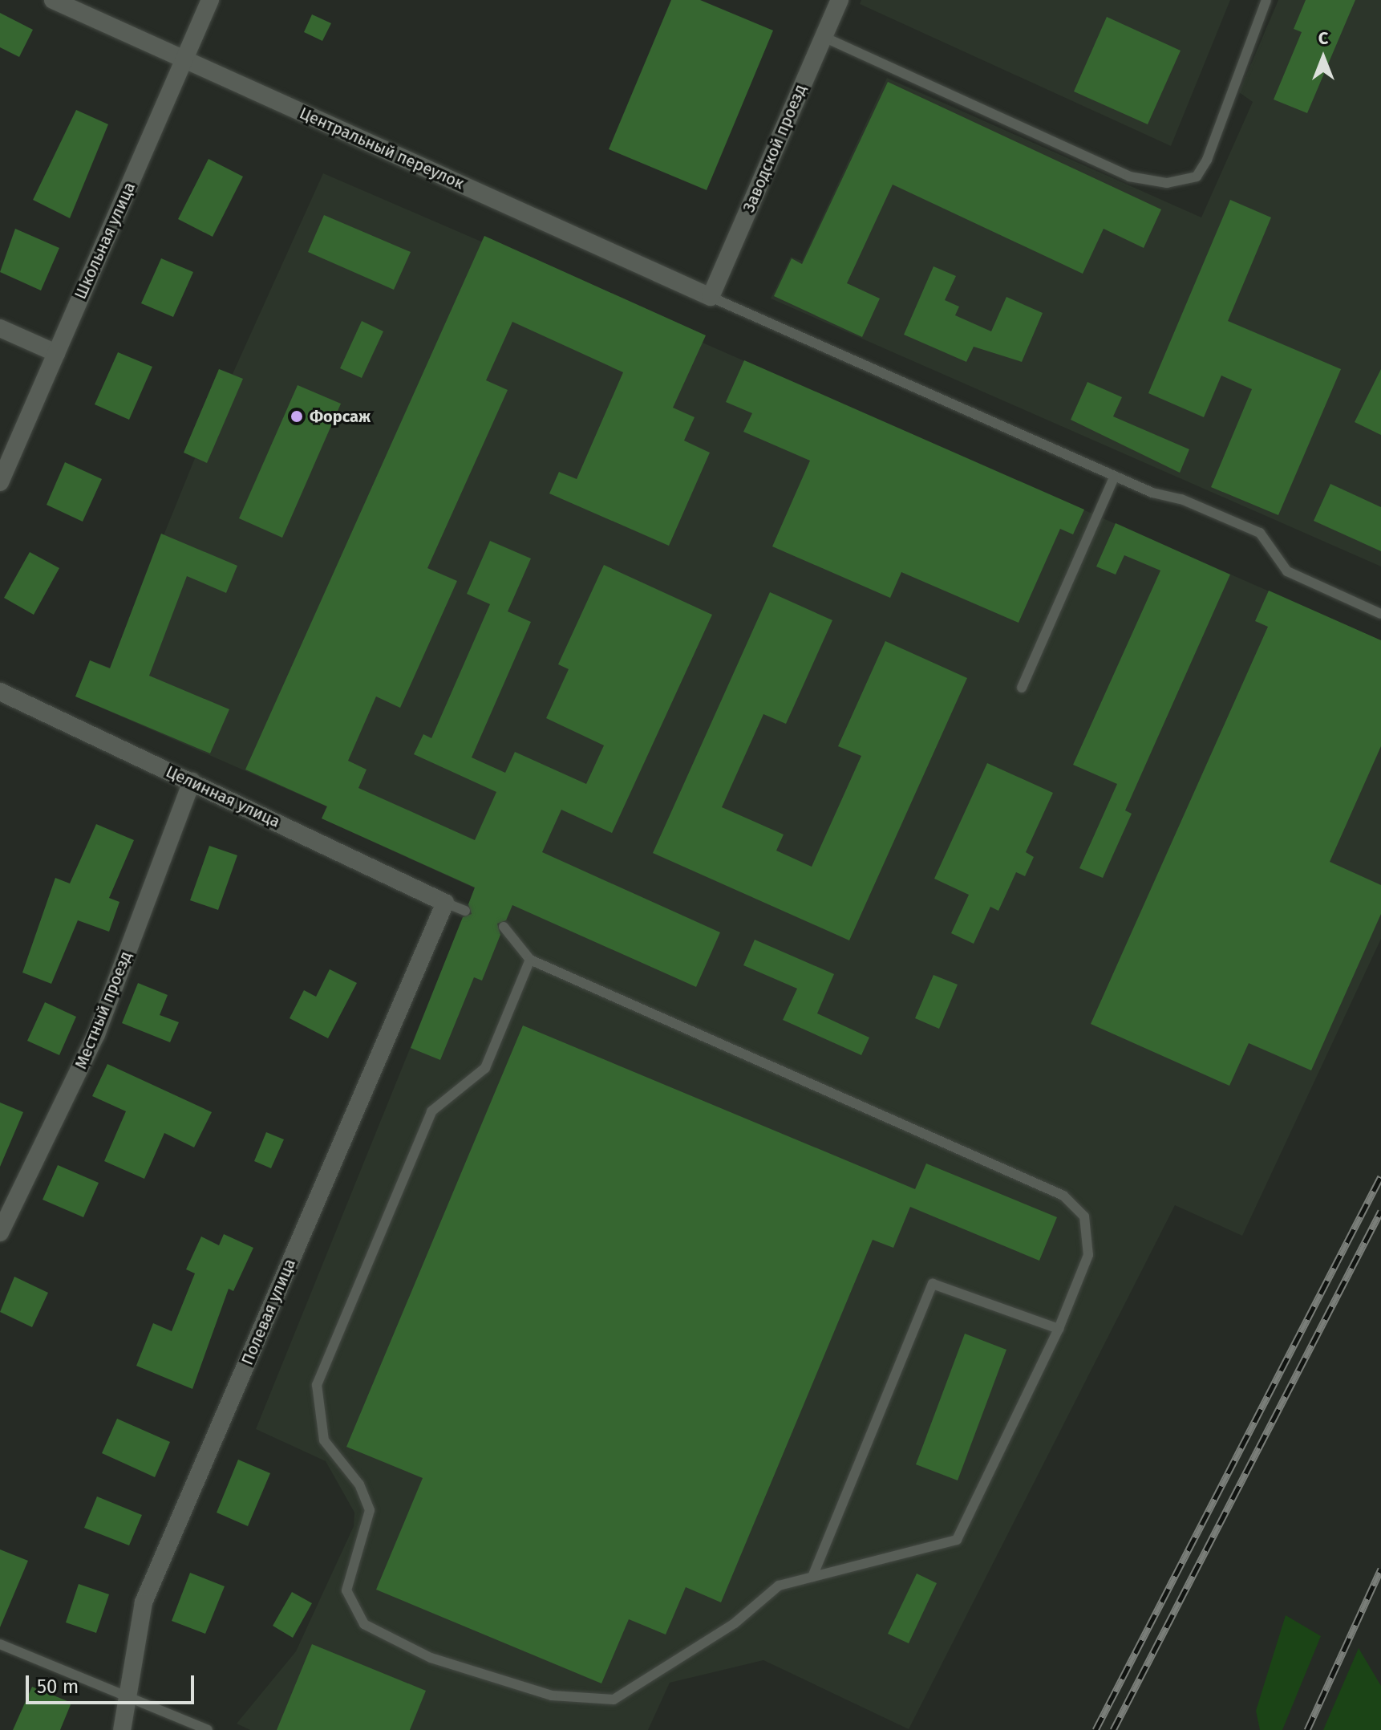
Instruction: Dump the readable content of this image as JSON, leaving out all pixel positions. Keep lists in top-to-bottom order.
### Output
{
  "streets": {
    "street": [
      "Центральный переулок",
      "Заводской проезд",
      "Школьная улица",
      "Целинная улица",
      "Местный проезд",
      "Полевая улица"
    ]
  },
  "crossings": [
    ["Центральный переулок", "Заводской проезд"],
    ["Центральный переулок", "Школьная улица"],
    ["Целинная улица", "Местный проезд"],
    ["Целинная улица", "Полевая улица"]
  ],
  "places": ["Форсаж"],
  "scale_bar": "50 m",
  "north": "top"
}
